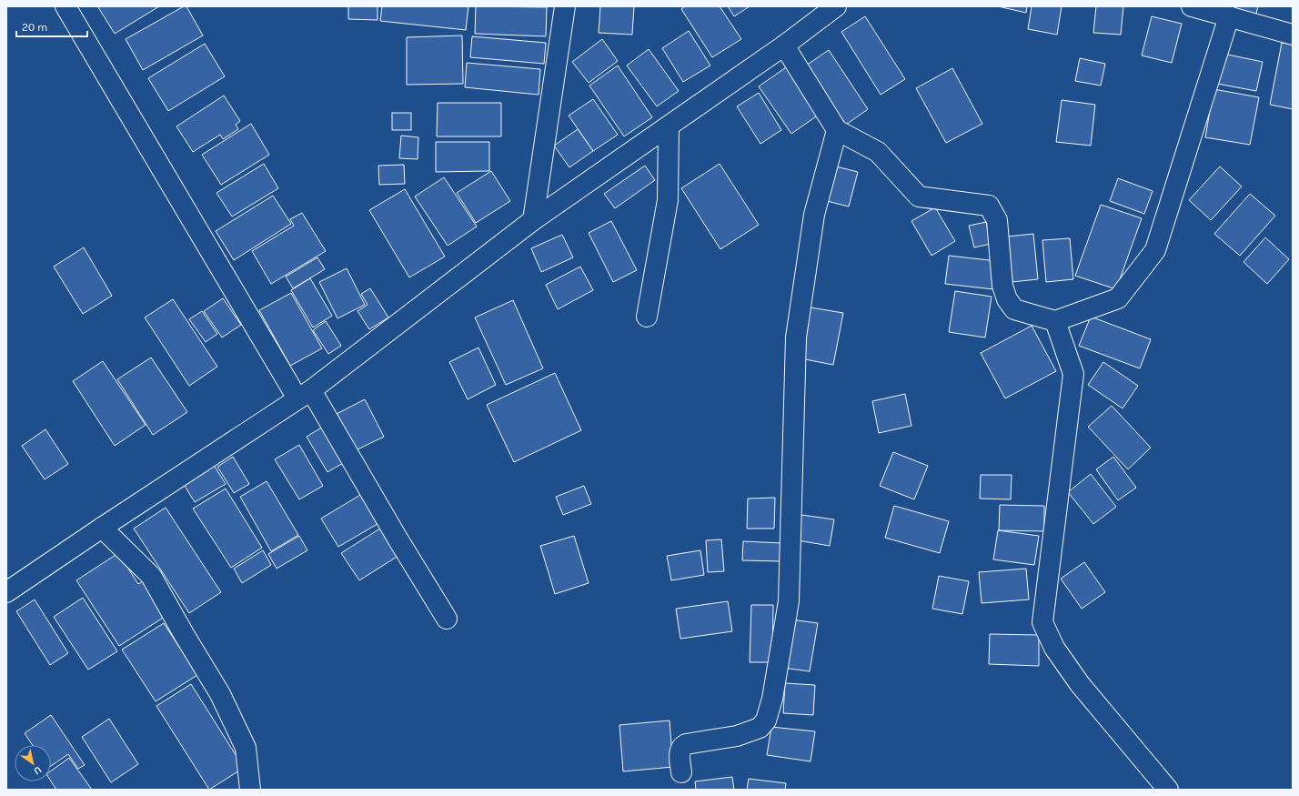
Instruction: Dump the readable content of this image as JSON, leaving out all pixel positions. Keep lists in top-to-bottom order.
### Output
{
  "scale_bar": "20 m",
  "north": "bottom right"
}
